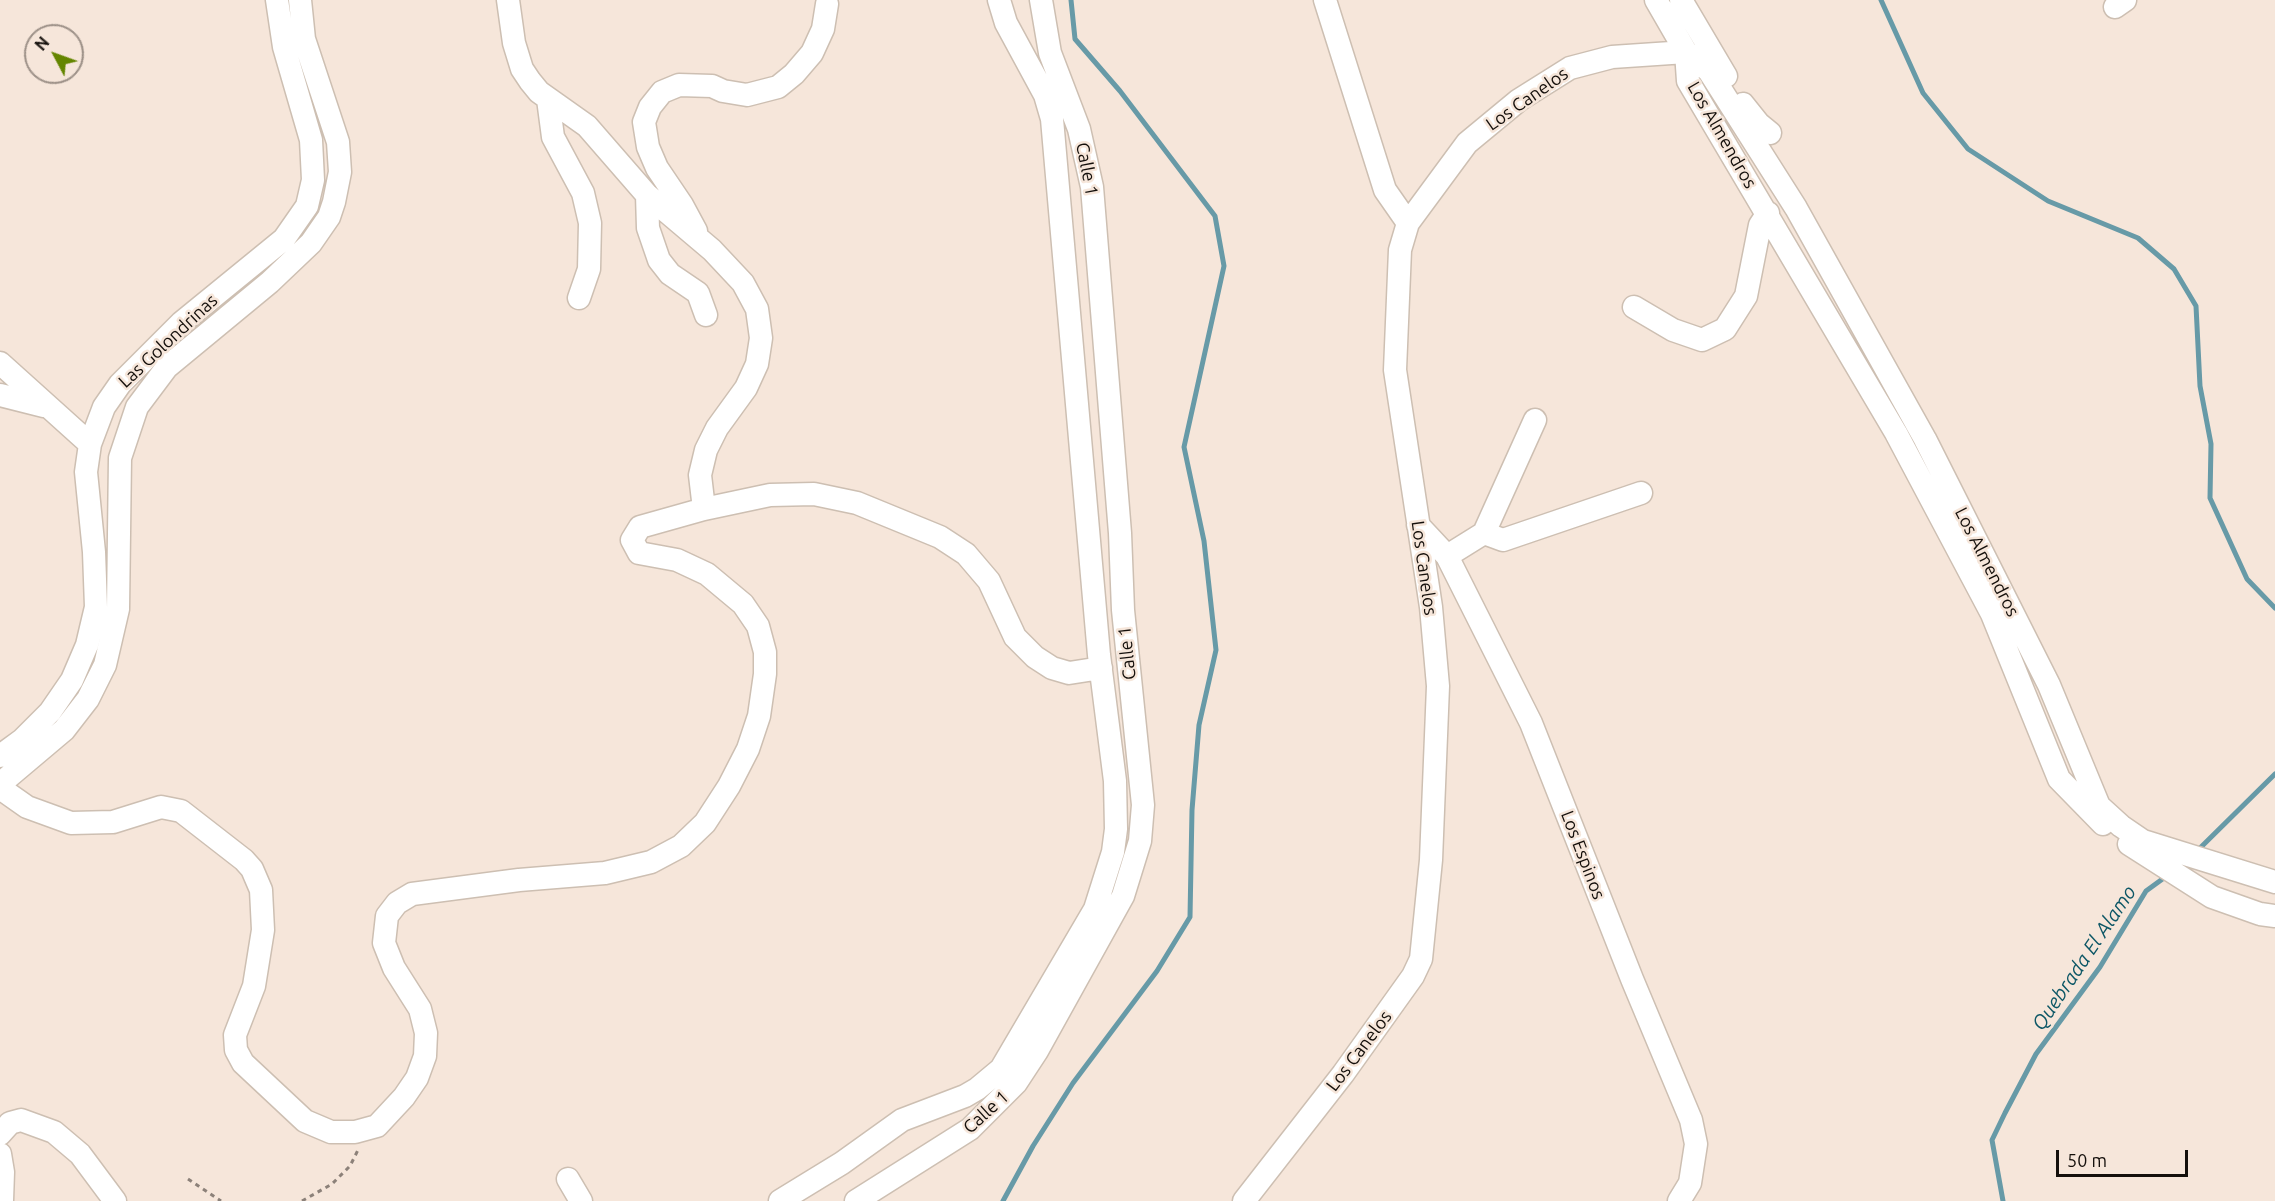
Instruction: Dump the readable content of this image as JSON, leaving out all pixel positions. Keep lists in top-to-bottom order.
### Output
{
  "streets": {
    "street": [
      "Los Canelos",
      "Los Almendros",
      "Calle 1",
      "Las Golondrinas",
      "Los Espinos"
    ]
  },
  "crossings": [
    ["Los Canelos", "Los Almendros"],
    ["Los Canelos", "Los Espinos"]
  ],
  "water": ["Quebrada El Alamo"],
  "scale_bar": "50 m",
  "north": "top left"
}
